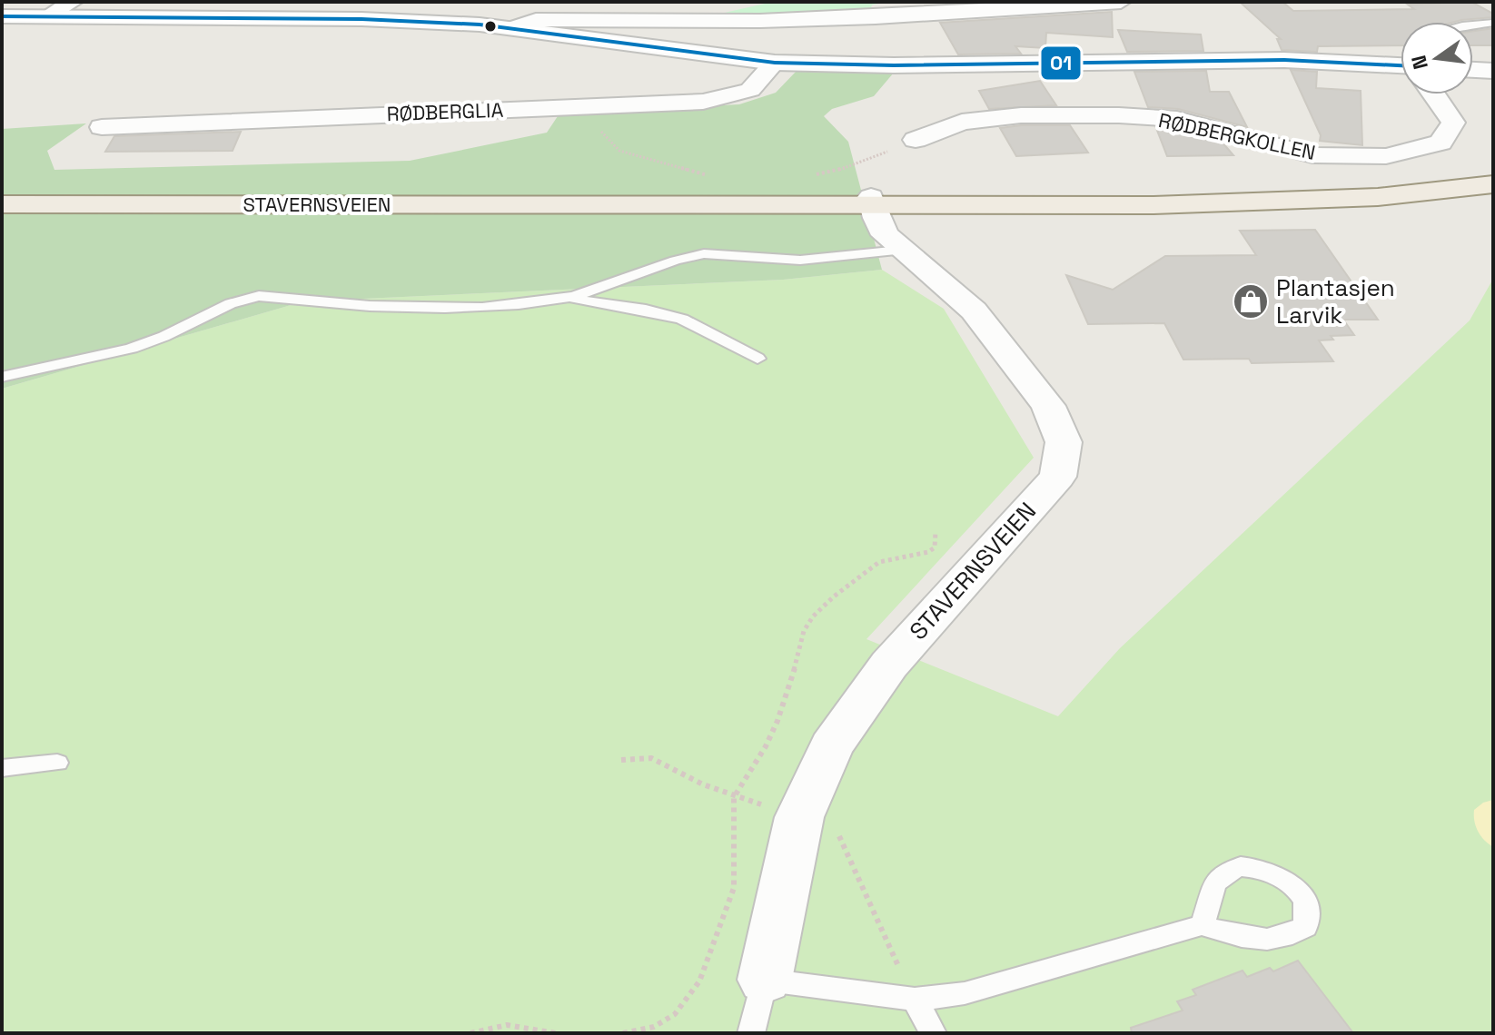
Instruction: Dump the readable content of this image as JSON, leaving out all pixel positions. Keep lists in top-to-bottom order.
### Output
{
  "streets": {
    "main road": ["STAVERNSVEIEN"],
    "street": ["RØDBERGLIA", "RØDBERGKOLLEN"]
  },
  "places": {
    "shop": ["Plantasjen Larvik"]
  },
  "lines": ["transit line 01"],
  "north": "left"
}
